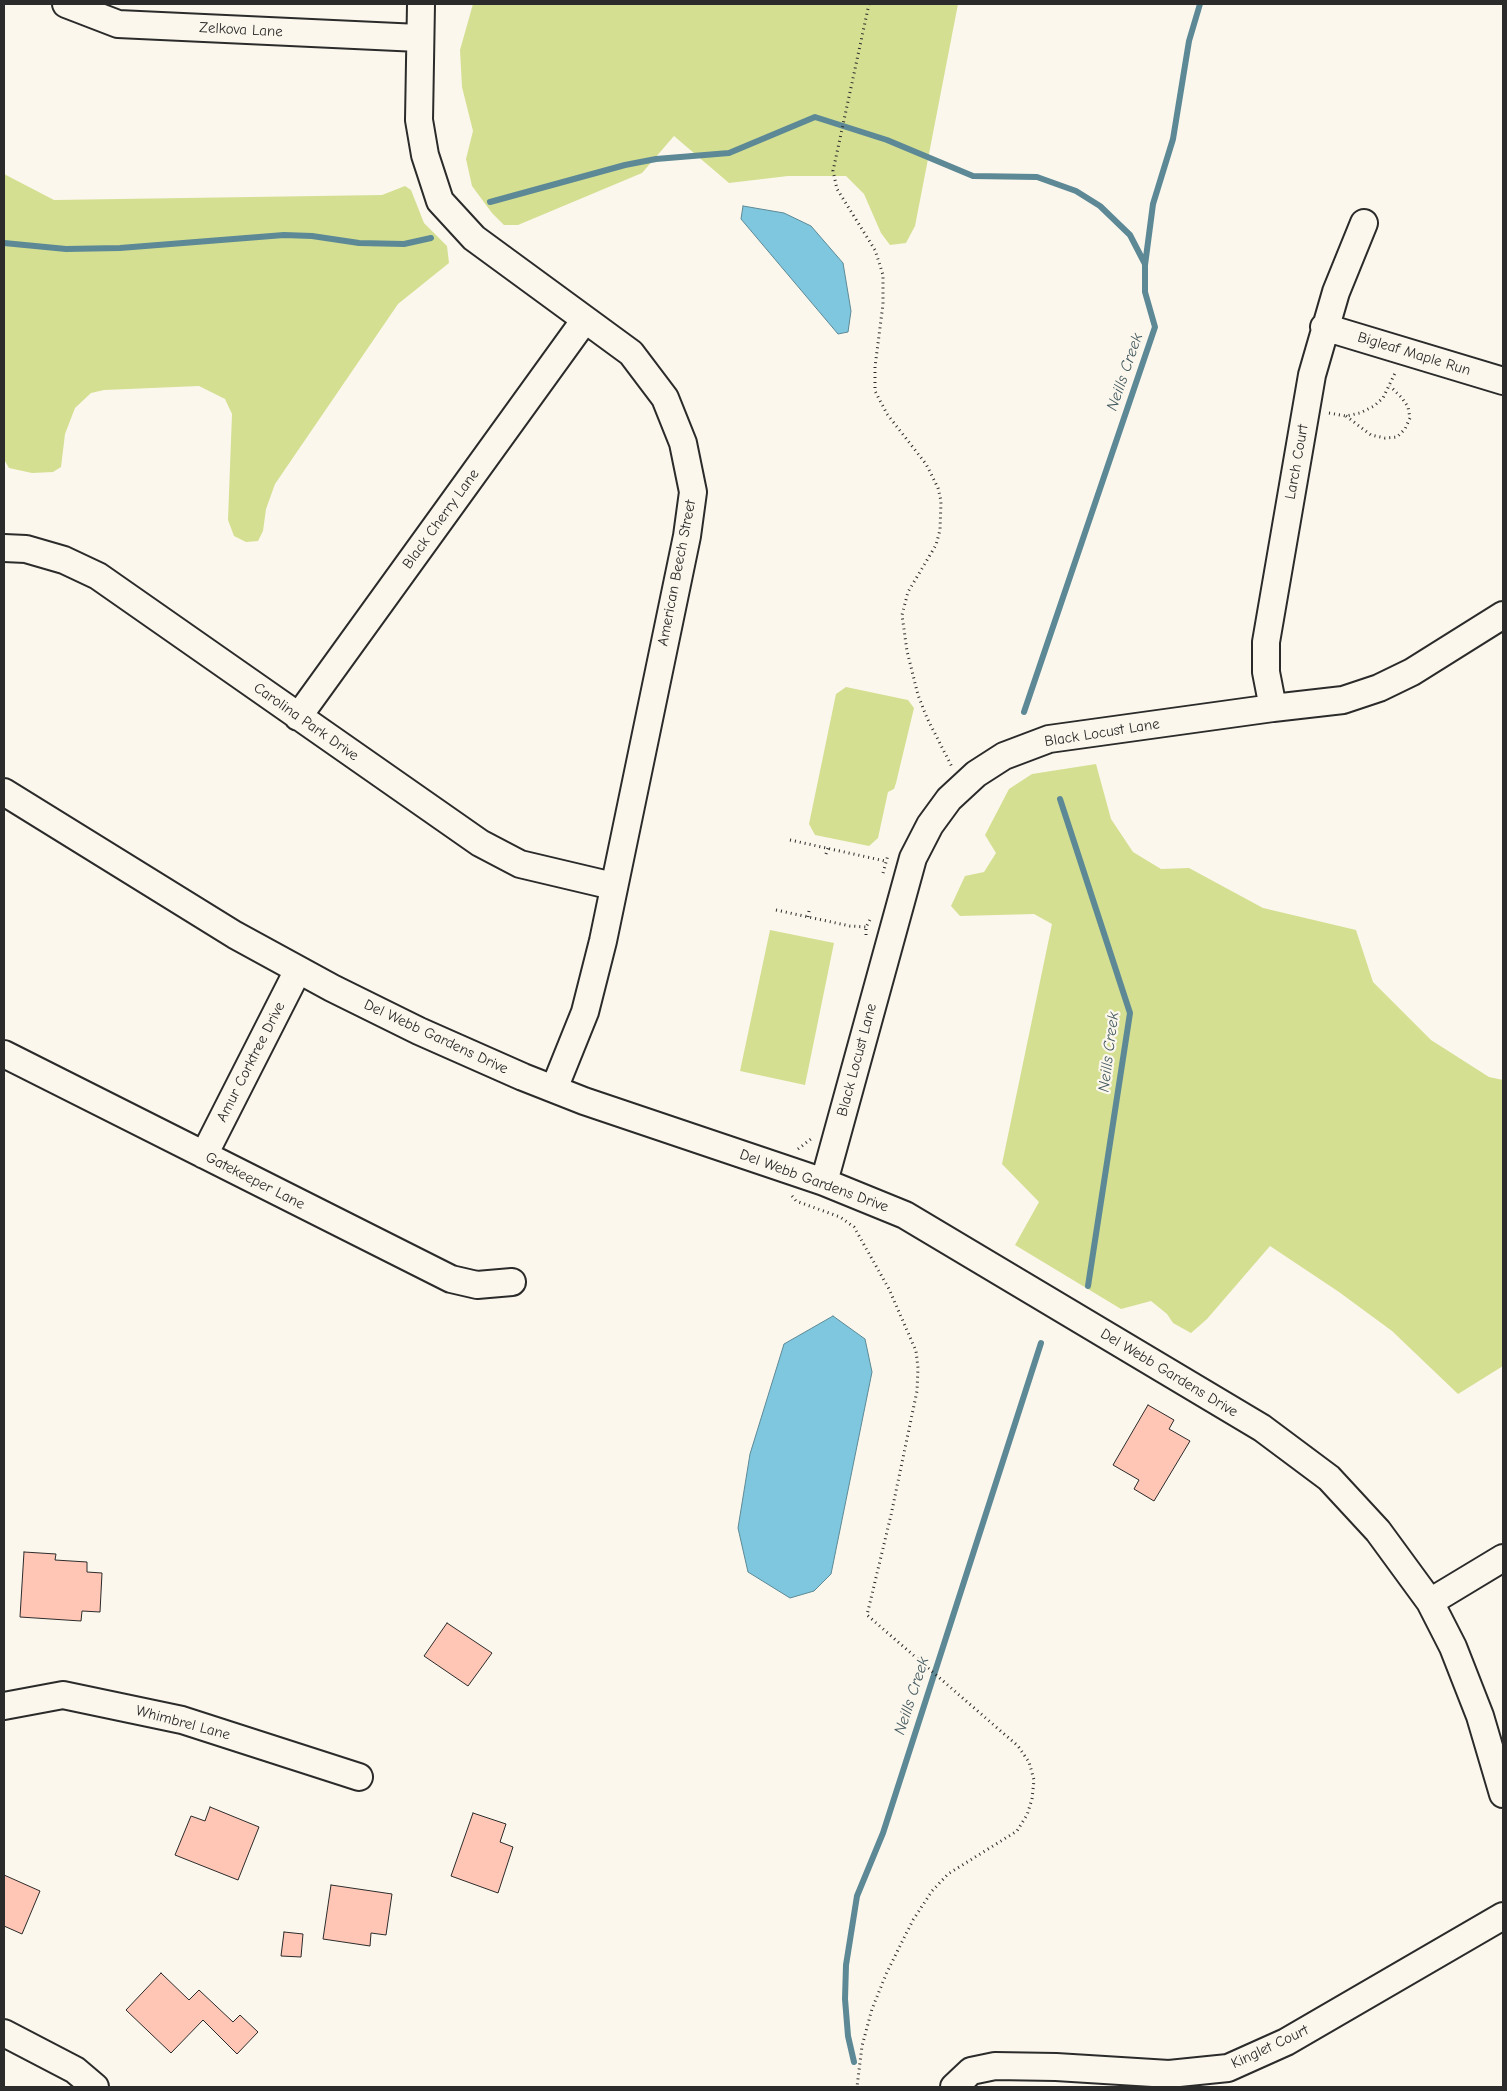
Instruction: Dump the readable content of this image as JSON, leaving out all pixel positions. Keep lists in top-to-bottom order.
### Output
{
  "streets": {
    "street": [
      "Zelkova Lane",
      "Bigleaf Maple Run",
      "Larch Court",
      "Black Cherry Lane",
      "American Beech Street",
      "Carolina Park Drive",
      "Black Locust Lane",
      "Del Webb Gardens Drive",
      "Amur Corktree Drive",
      "Gatekeeper Lane",
      "Whimbrel Lane",
      "Kinglet Court"
    ]
  },
  "crossings": [
    ["Zelkova Lane", "American Beech Street"],
    ["Bigleaf Maple Run", "Larch Court"],
    ["Larch Court", "Black Locust Lane"],
    ["Black Cherry Lane", "American Beech Street"],
    ["Black Cherry Lane", "Carolina Park Drive"],
    ["American Beech Street", "Carolina Park Drive"],
    ["American Beech Street", "Del Webb Gardens Drive"],
    ["Black Locust Lane", "Del Webb Gardens Drive"],
    ["Del Webb Gardens Drive", "Amur Corktree Drive"],
    ["Amur Corktree Drive", "Gatekeeper Lane"]
  ],
  "water": ["Neills Creek"]
}
